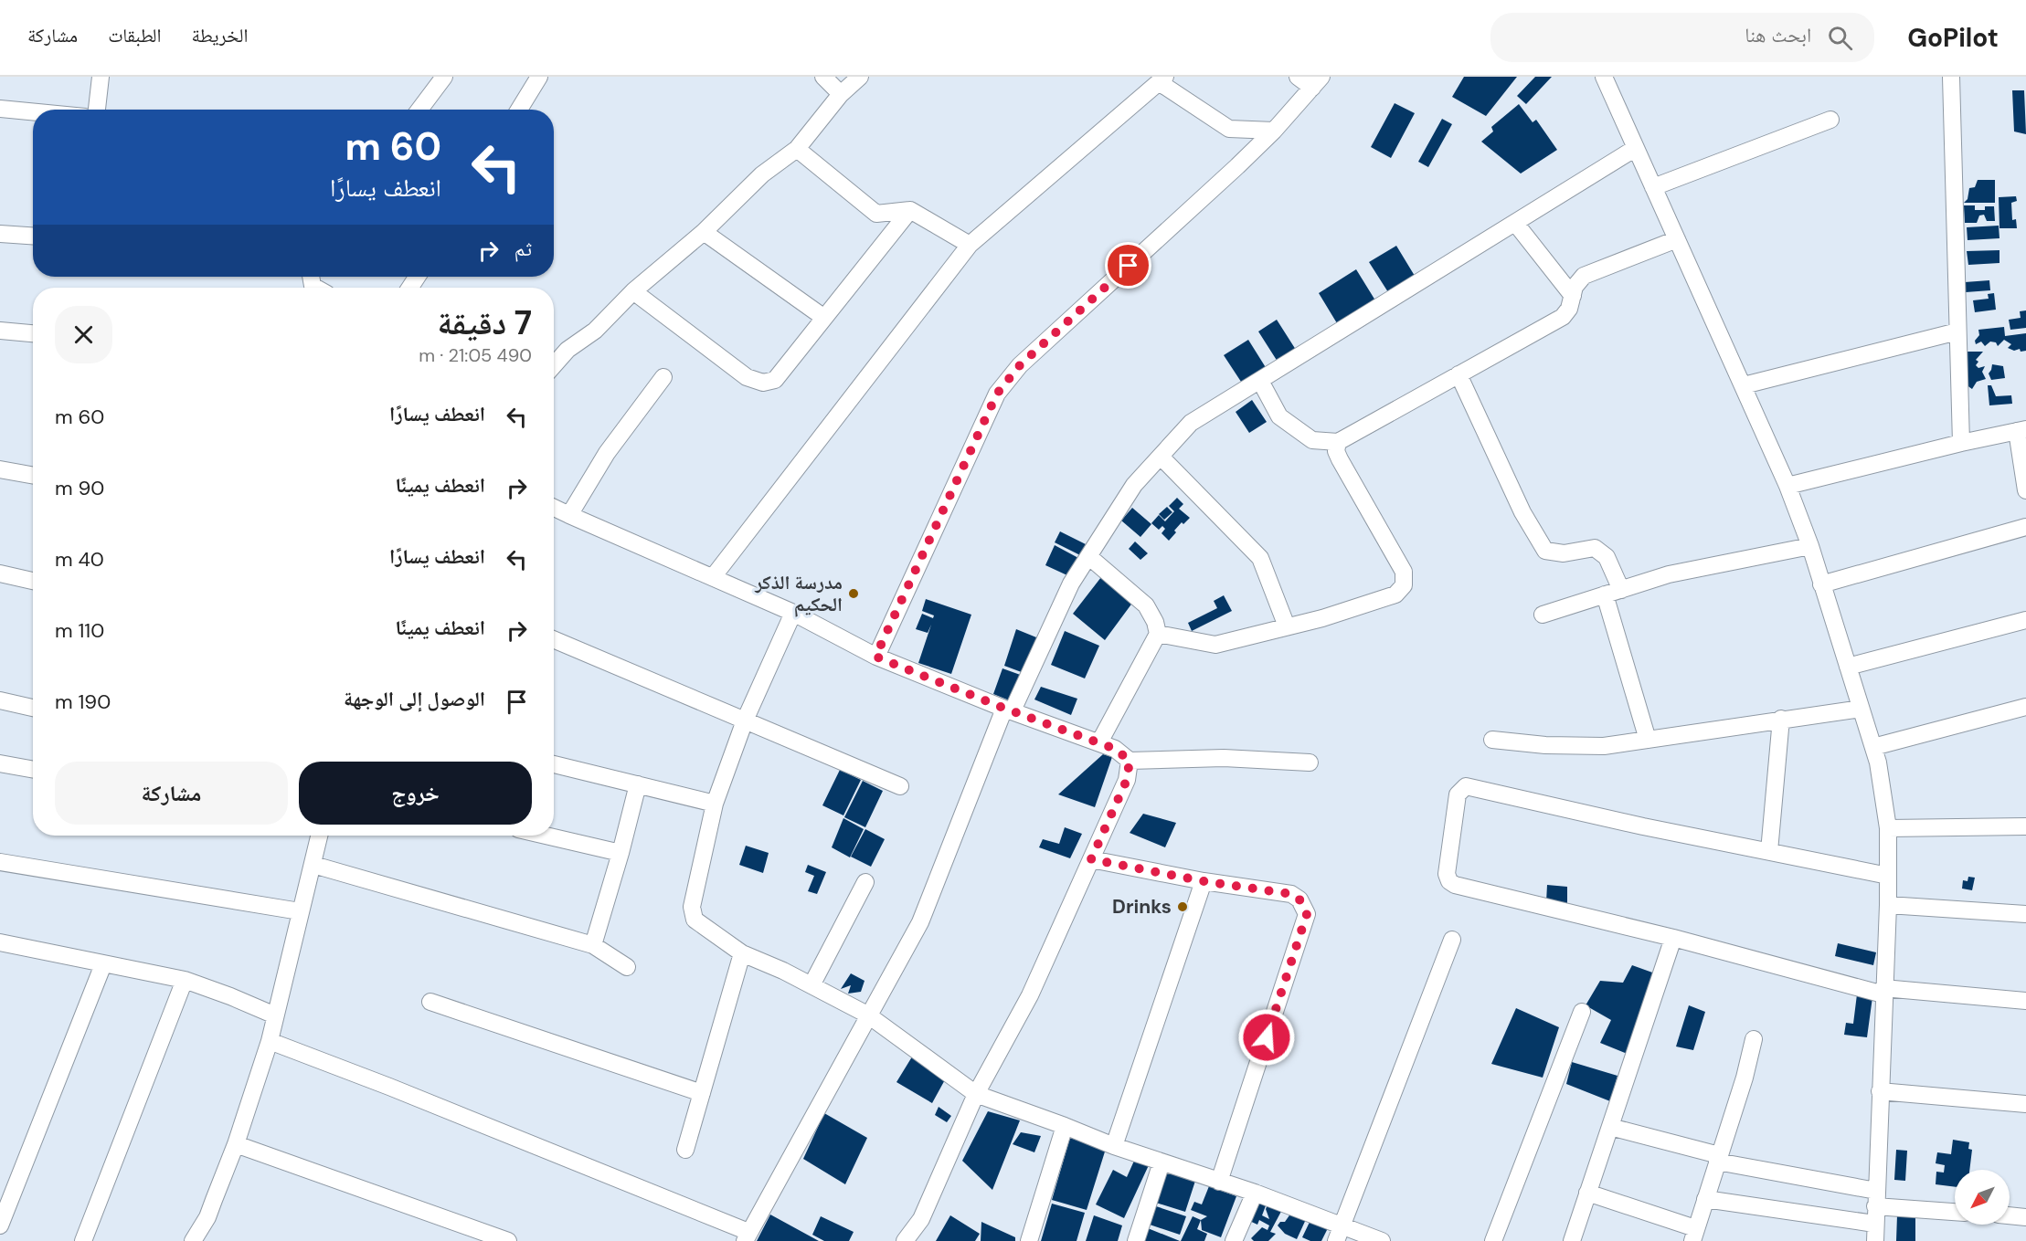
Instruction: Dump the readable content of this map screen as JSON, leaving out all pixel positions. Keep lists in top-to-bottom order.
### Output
{
  "places": ["مدرسة الذكر الحكيم", "Drinks"],
  "north": "bottom left",
  "page": {
    "header": "GoPilot",
    "search": "ابحث هنا",
    "nav": ["الخريطة", "الطبقات", "مشاركة"],
    "turn": ["60 m", "انعطف يسارًا"],
    "then": "ثم",
    "heading": ["7 دقيقة", "490 m · 21:05"],
    "list": [
      {
        "name": "انعطف يسارًا",
        "value": "60 m"
      },
      {
        "name": "انعطف يمينًا",
        "value": "90 m"
      },
      {
        "name": "انعطف يسارًا",
        "value": "40 m"
      },
      {
        "name": "انعطف يمينًا",
        "value": "110 m"
      },
      {
        "name": "الوصول إلى الوجهة",
        "value": "190 m"
      }
    ],
    "buttons": ["خروج", "مشاركة"]
  }
}
